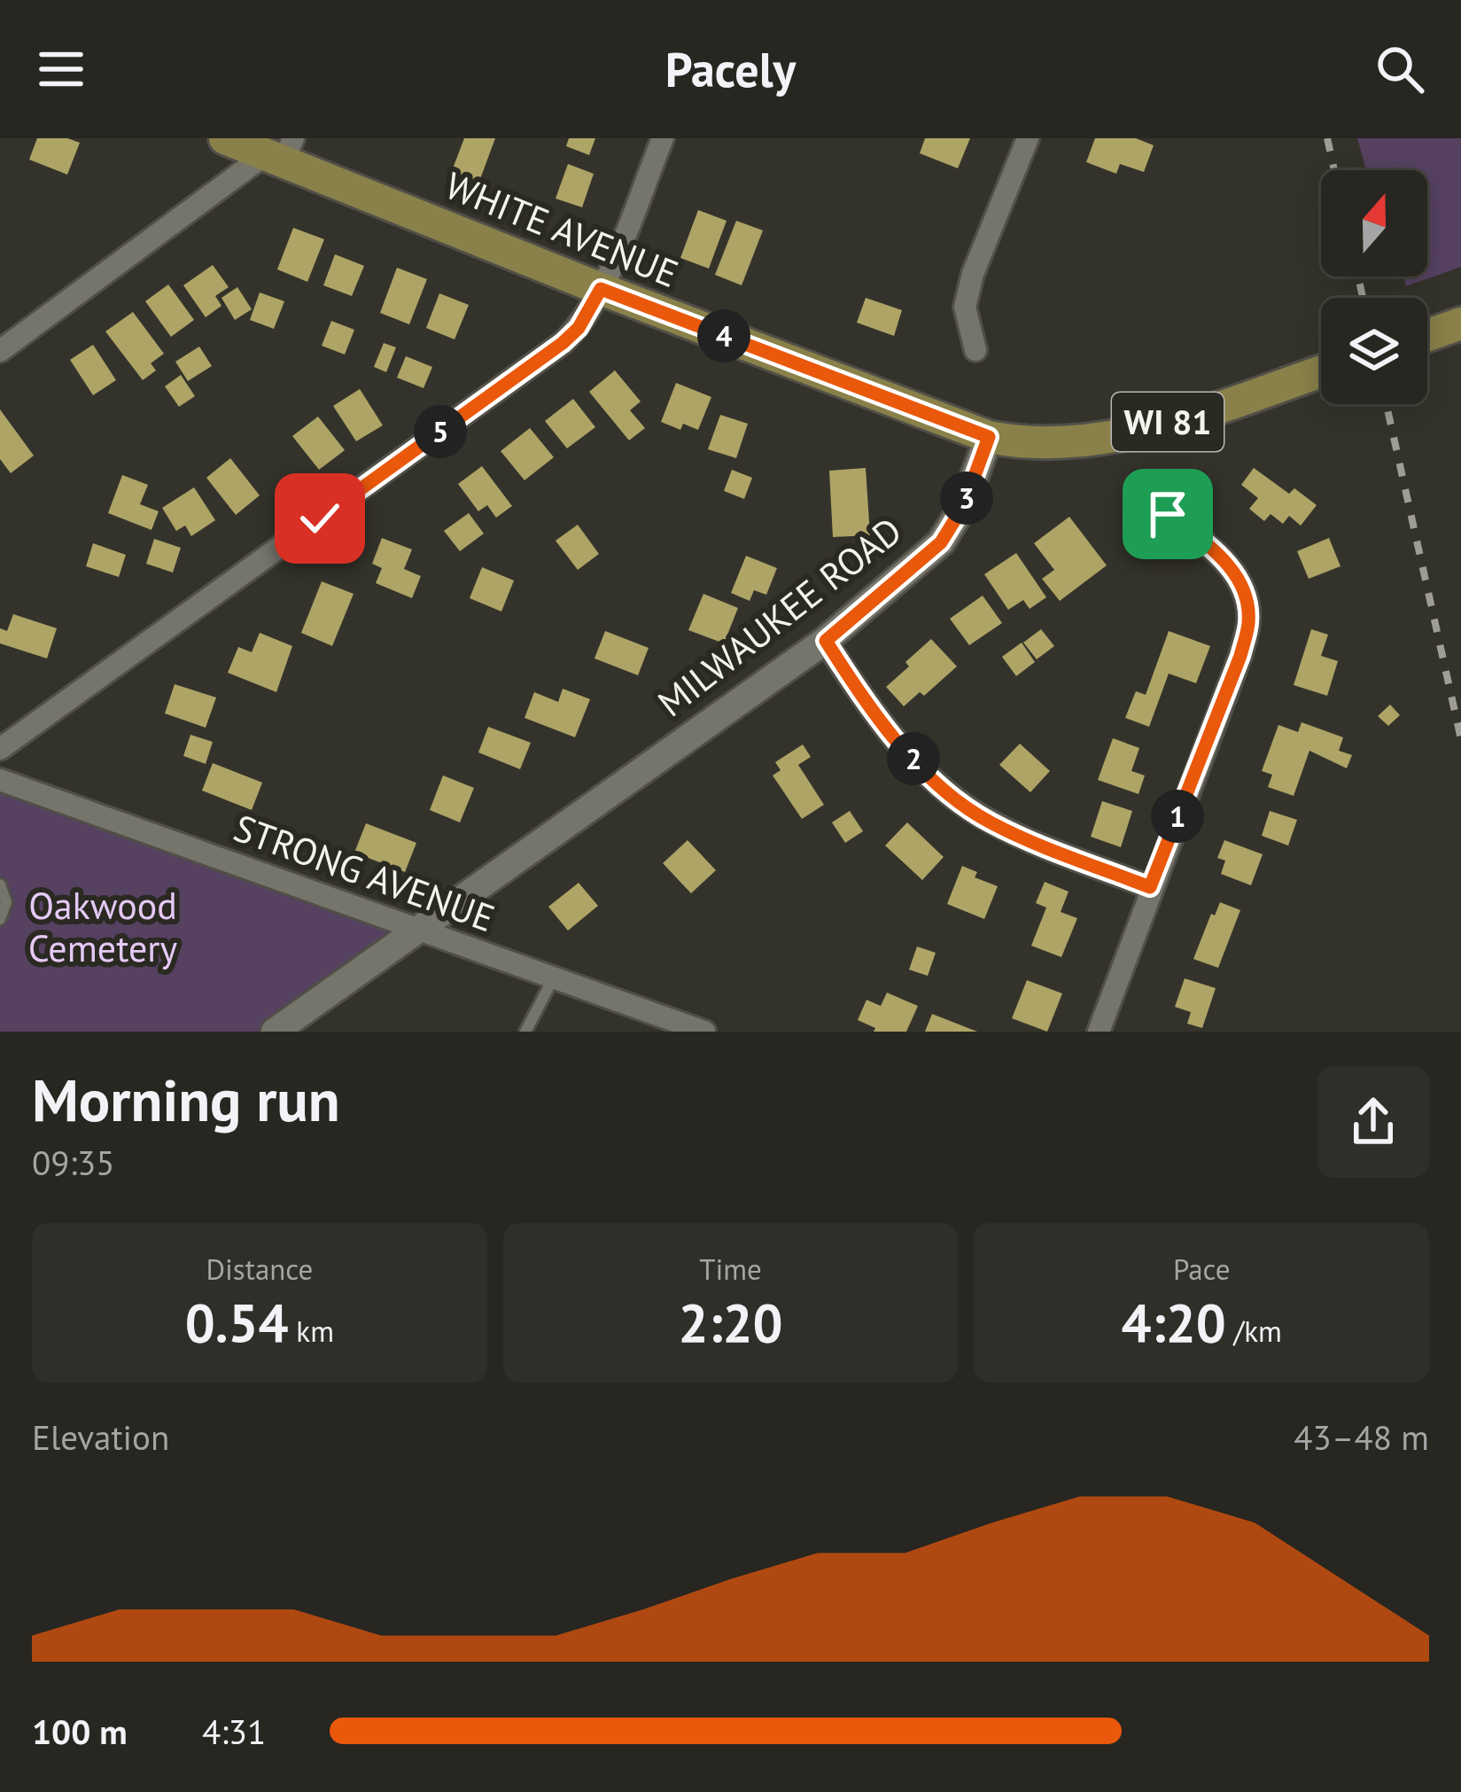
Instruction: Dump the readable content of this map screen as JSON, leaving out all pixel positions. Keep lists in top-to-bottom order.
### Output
{
  "streets": {
    "main road": ["WHITE AVENUE", "WI 81"],
    "street": ["MILWAUKEE ROAD", "STRONG AVENUE"]
  },
  "crossings": [
    ["WHITE AVENUE", "WI 81"],
    ["WHITE AVENUE", "MILWAUKEE ROAD"],
    ["WI 81", "MILWAUKEE ROAD"],
    ["MILWAUKEE ROAD", "STRONG AVENUE"]
  ],
  "parks": ["Oakwood Cemetery"],
  "north": "top",
  "page": {
    "header": "Pacely",
    "pins": [
      "4",
      "5",
      "3",
      "2",
      "1"
    ],
    "heading": ["Morning run", "09:35"],
    "stats": [
      ["Distance", "0.54 km"],
      ["Time", "2:20"],
      ["Pace", "4:20 /km"]
    ],
    "chart": ["Elevation", "43–48 m"],
    "list": [
      {
        "name": "100 m",
        "note": "4:31"
      }
    ]
  }
}
